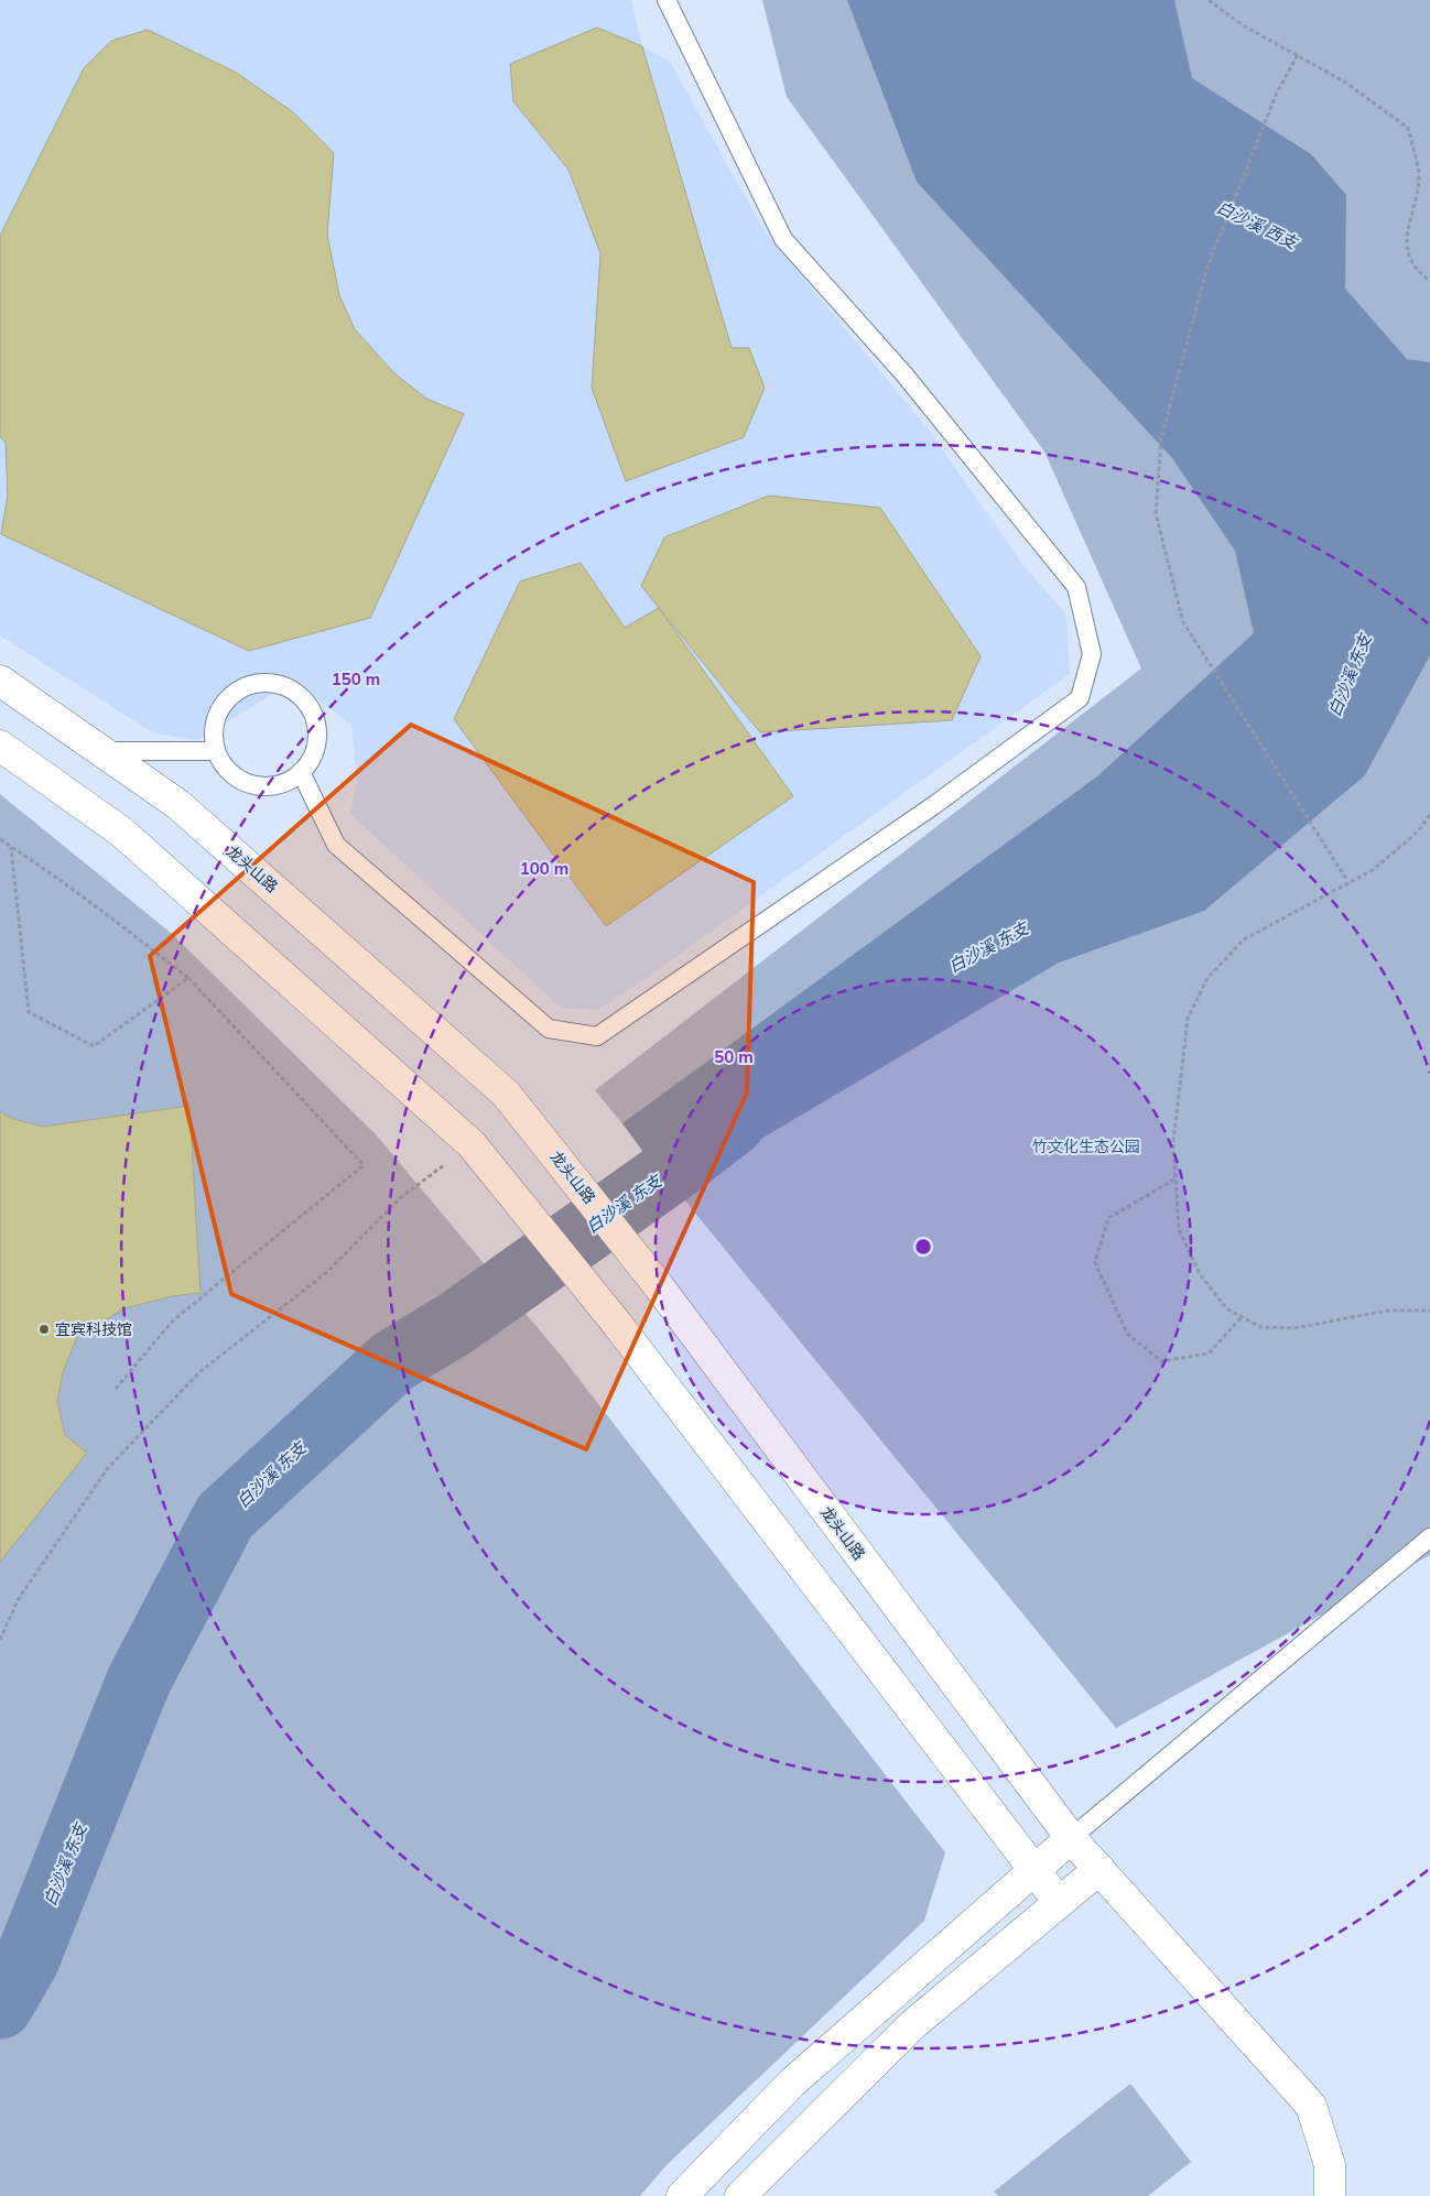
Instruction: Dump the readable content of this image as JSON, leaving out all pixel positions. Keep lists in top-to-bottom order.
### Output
{
  "streets": {
    "street": ["龙头山路"]
  },
  "water": ["白沙溪 西支", "白沙溪 东支"],
  "parks": ["竹文化生态公园"],
  "places": ["宜宾科技馆"],
  "rings": ["150 m", "100 m", "50 m"]
}
